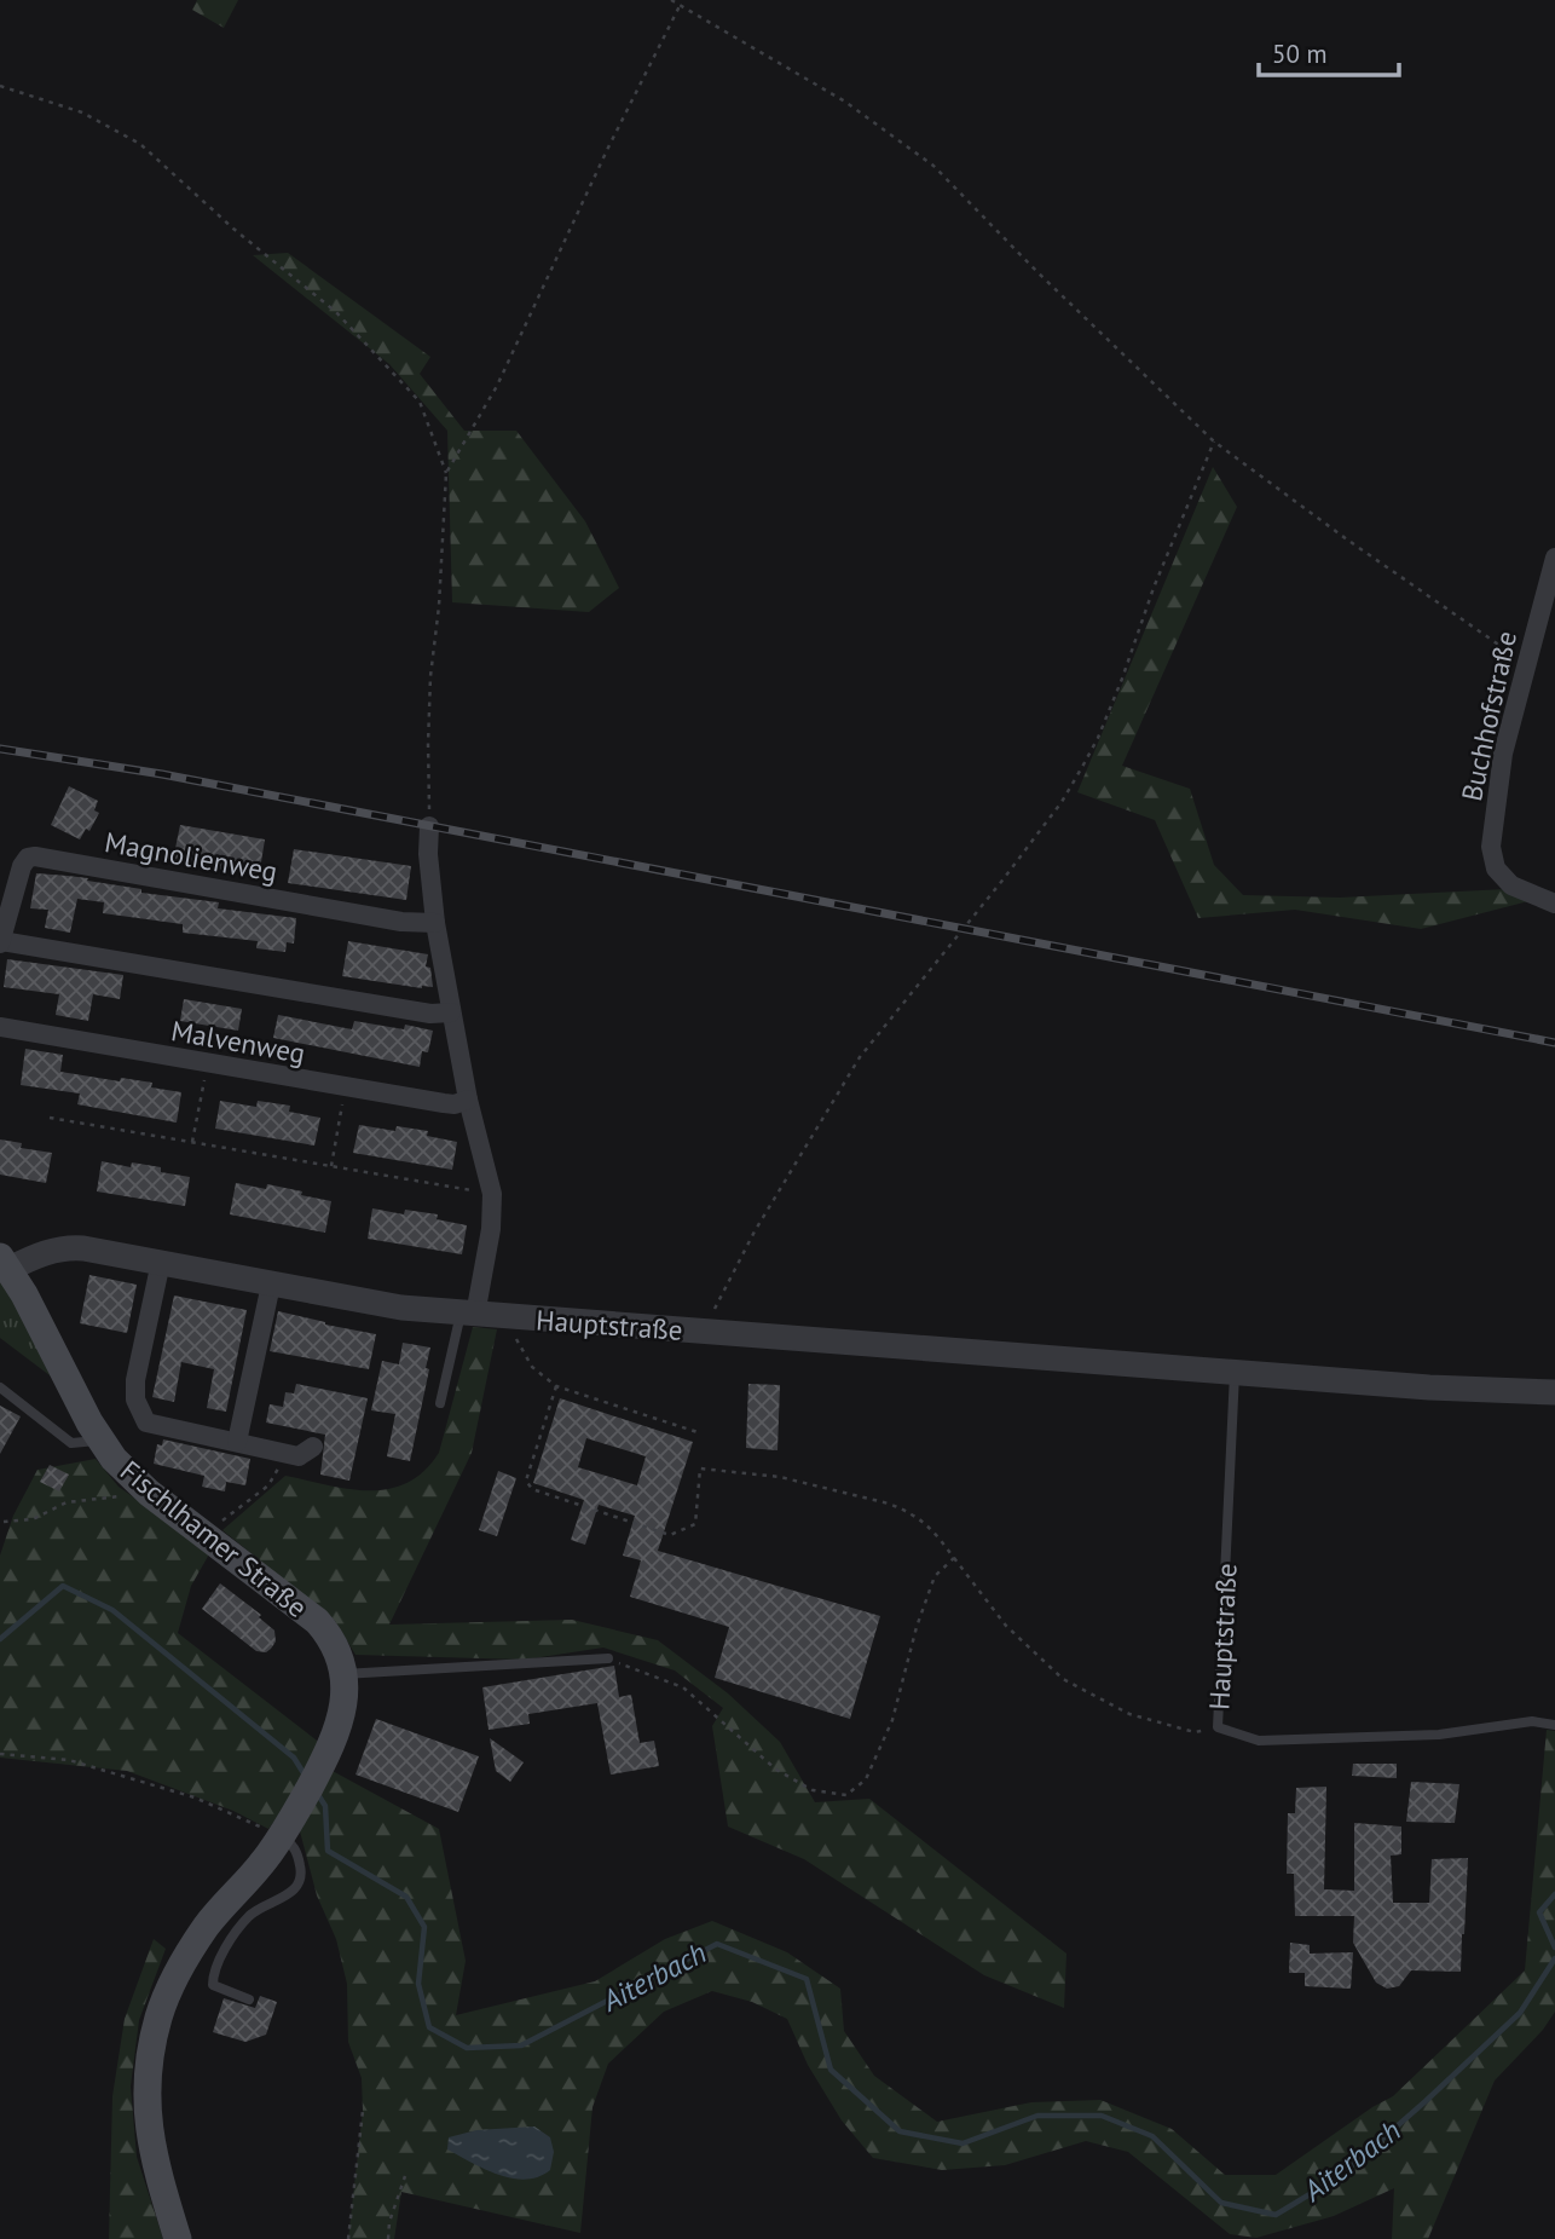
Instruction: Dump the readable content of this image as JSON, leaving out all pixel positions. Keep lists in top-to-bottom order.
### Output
{
  "streets": {
    "main road": ["Fischlhamer Straße"],
    "street": [
      "Buchhofstraße",
      "Magnolienweg",
      "Malvenweg",
      "Hauptstraße"
    ]
  },
  "crossings": [
    ["Hauptstraße", "Fischlhamer Straße"]
  ],
  "water": ["Aiterbach"],
  "scale_bar": "50 m"
}
